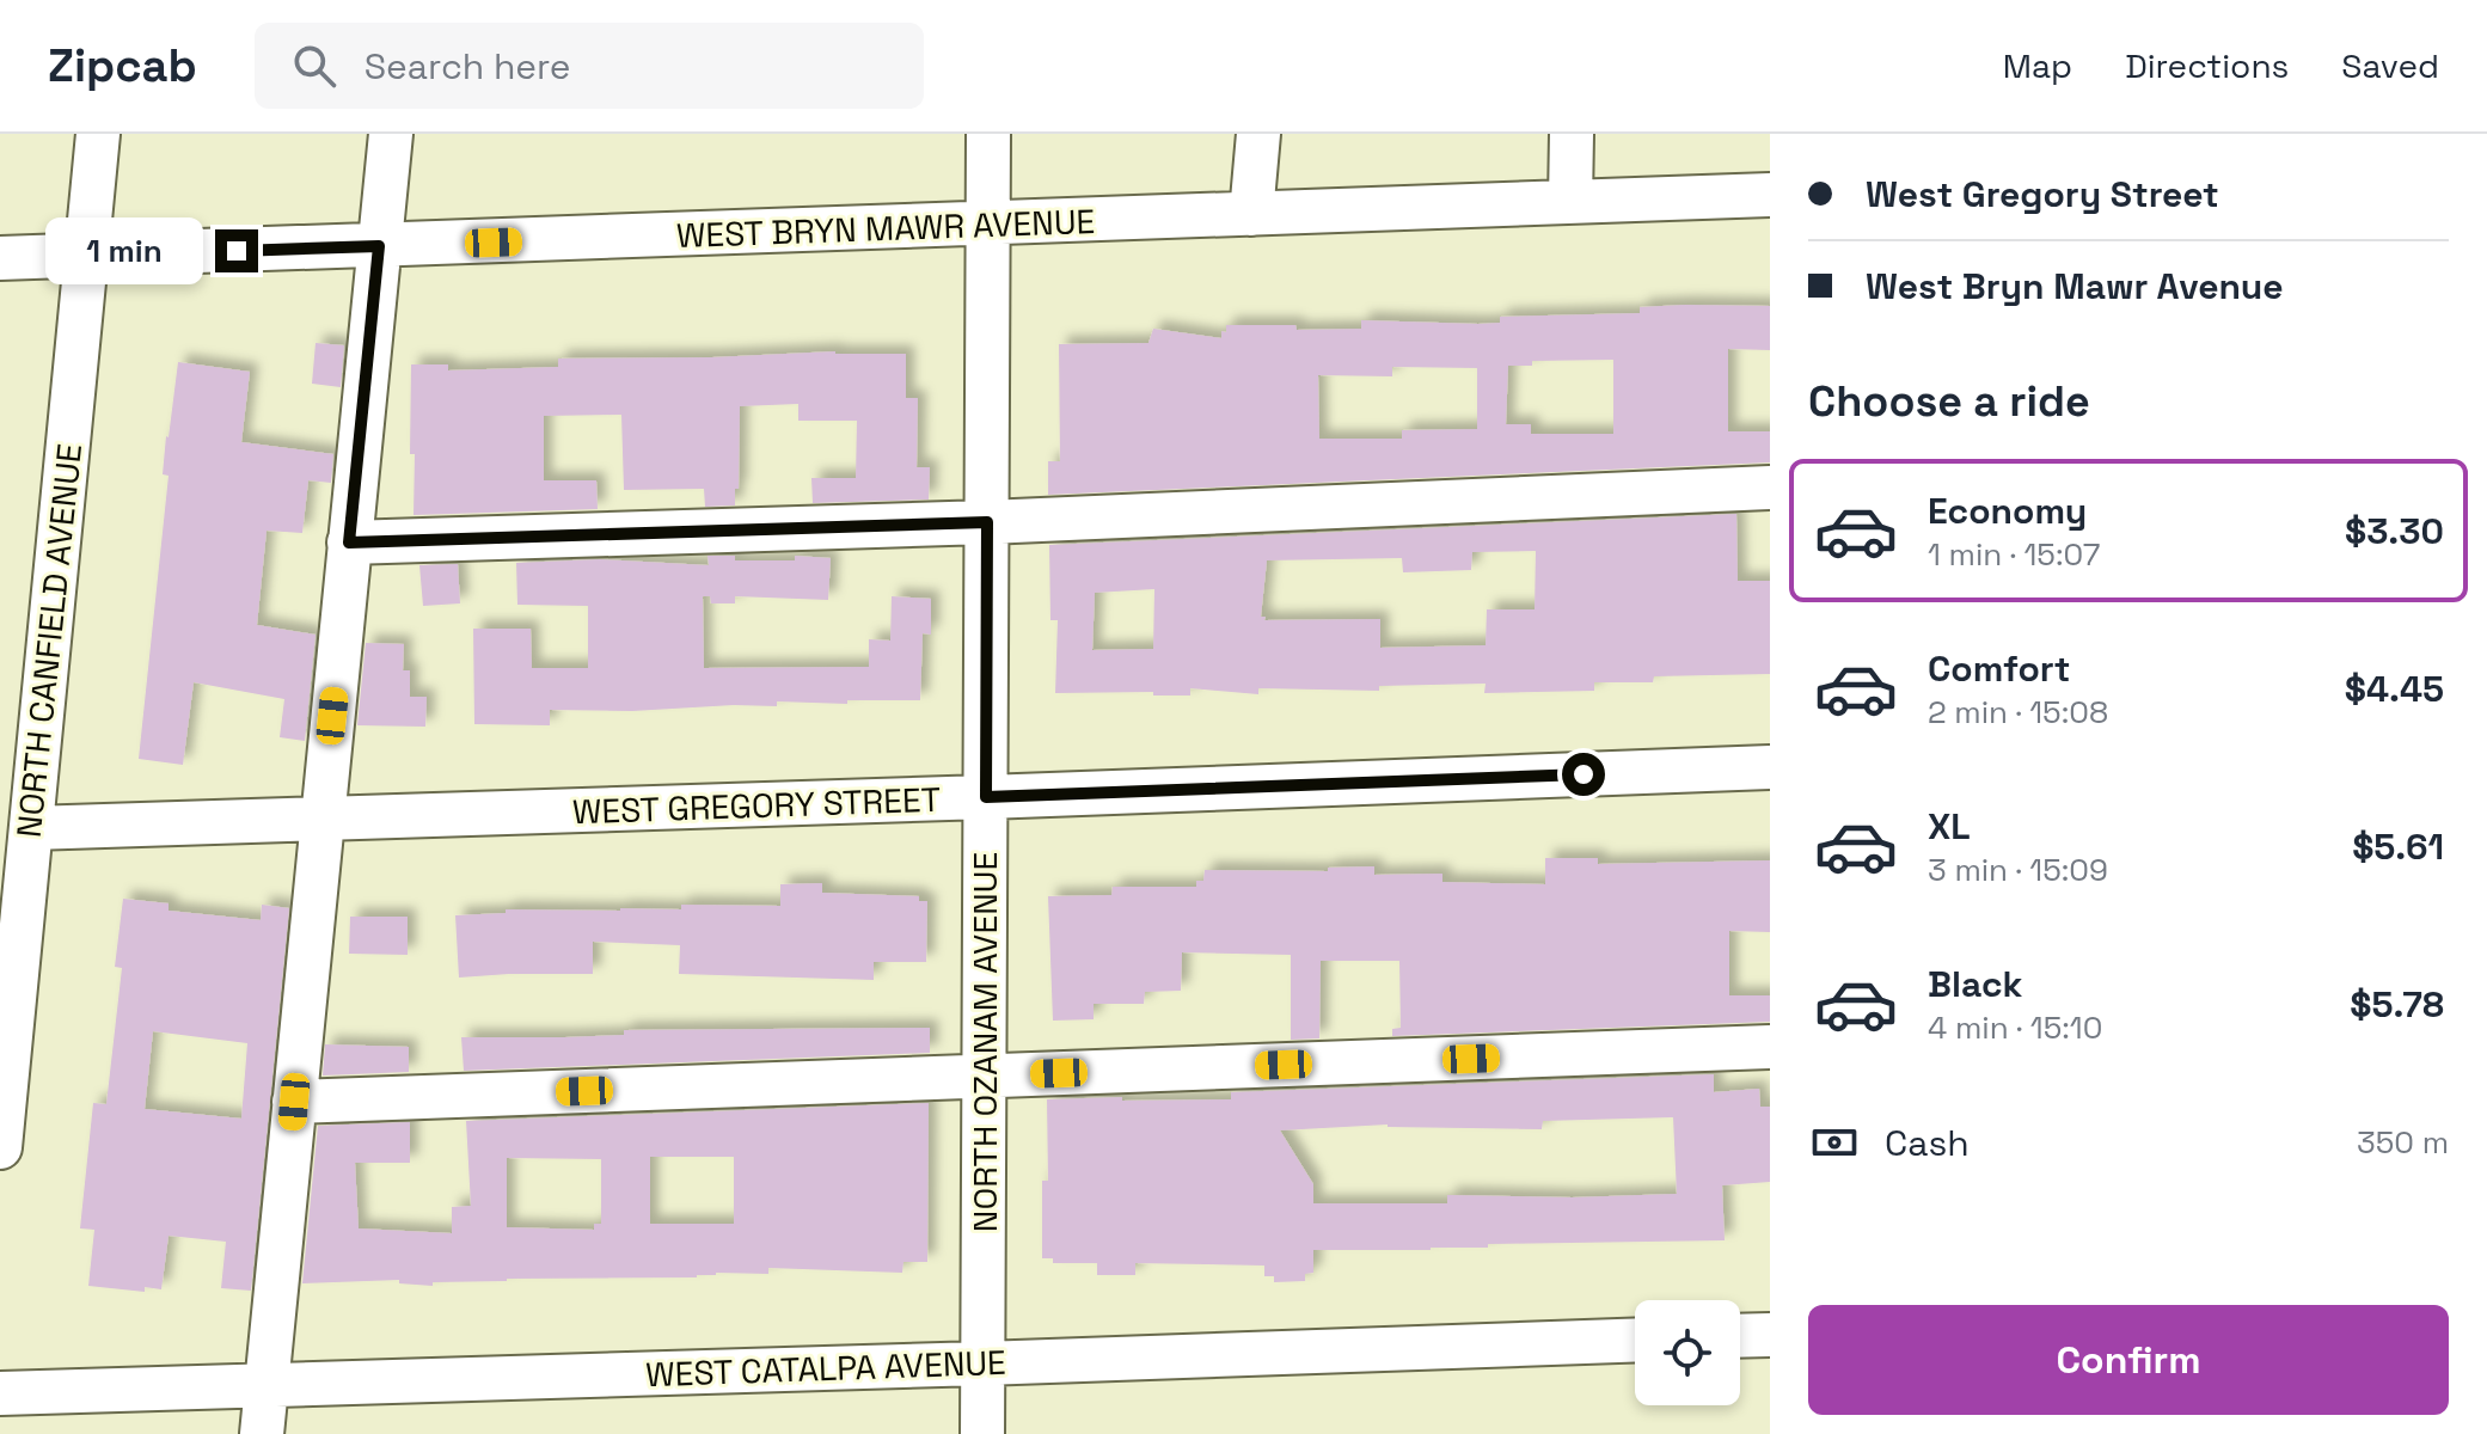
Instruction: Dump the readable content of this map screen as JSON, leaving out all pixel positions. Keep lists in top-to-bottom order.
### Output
{
  "streets": {
    "street": [
      "WEST BRYN MAWR AVENUE",
      "NORTH CANFIELD AVENUE",
      "WEST GREGORY STREET",
      "NORTH OZANAM AVENUE",
      "WEST CATALPA AVENUE"
    ]
  },
  "crossings": [
    ["WEST BRYN MAWR AVENUE", "NORTH CANFIELD AVENUE"],
    ["WEST BRYN MAWR AVENUE", "NORTH OZANAM AVENUE"],
    ["NORTH CANFIELD AVENUE", "WEST GREGORY STREET"],
    ["WEST GREGORY STREET", "NORTH OZANAM AVENUE"],
    ["NORTH OZANAM AVENUE", "WEST CATALPA AVENUE"]
  ],
  "page": {
    "header": "Zipcab",
    "search": "Search here",
    "nav": ["Map", "Directions", "Saved"],
    "banner": ["West Gregory Street", "West Bryn Mawr Avenue"],
    "bubble": "1 min",
    "heading": "Choose a ride",
    "list": [
      {
        "name": "Economy",
        "note": "1 min · 15:07",
        "value": "$3.30"
      },
      {
        "name": "Comfort",
        "note": "2 min · 15:08",
        "value": "$4.45"
      },
      {
        "name": "XL",
        "note": "3 min · 15:09",
        "value": "$5.61"
      },
      {
        "name": "Black",
        "note": "4 min · 15:10",
        "value": "$5.78"
      }
    ],
    "pay": ["Cash", "350 m"],
    "buttons": "Confirm"
  }
}
